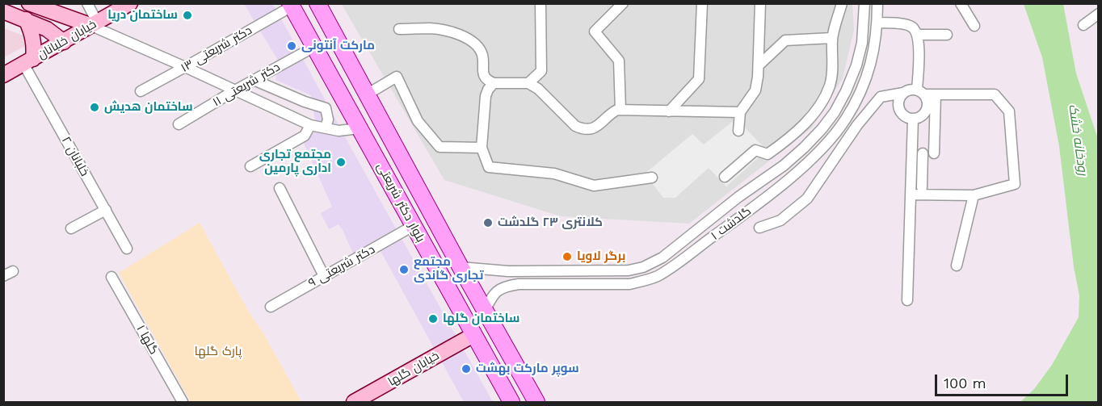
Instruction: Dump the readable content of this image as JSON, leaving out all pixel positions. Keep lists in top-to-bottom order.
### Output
{
  "streets": {
    "main road": ["بلوار دکتر شریعتی"],
    "street": [
      "خیابان خلبانان",
      "۱۳ دکتر شریعتی",
      "۱۱ دکتر شریعتی",
      "۲ خلبانان",
      "گلدشت ۱",
      "دکتر شریعتی ۹",
      "۱ گلها",
      "خیابان گلها"
    ]
  },
  "crossings": [
    ["خیابان خلبانان", "۲ خلبانان"],
    ["۱۳ دکتر شریعتی", "بلوار دکتر شریعتی"],
    ["۱۱ دکتر شریعتی", "بلوار دکتر شریعتی"],
    ["بلوار دکتر شریعتی", "گلدشت ۱"],
    ["بلوار دکتر شریعتی", "دکتر شریعتی ۹"],
    ["بلوار دکتر شریعتی", "خیابان گلها"]
  ],
  "water": ["رودخانه خشک"],
  "parks": ["پارک گلها"],
  "places": [
    "ساختمان دریا",
    "مارکت آنتونی",
    "ساختمان هدیش",
    "مجتمع تجاری اداری پارمین",
    "کلانتری ۲۳ گلدشت",
    "برگر لاویا",
    "مجتمع تجاری گاندی",
    "ساختمان گلها",
    "سوپر مارکت بهشت"
  ],
  "scale_bar": "100 m"
}
